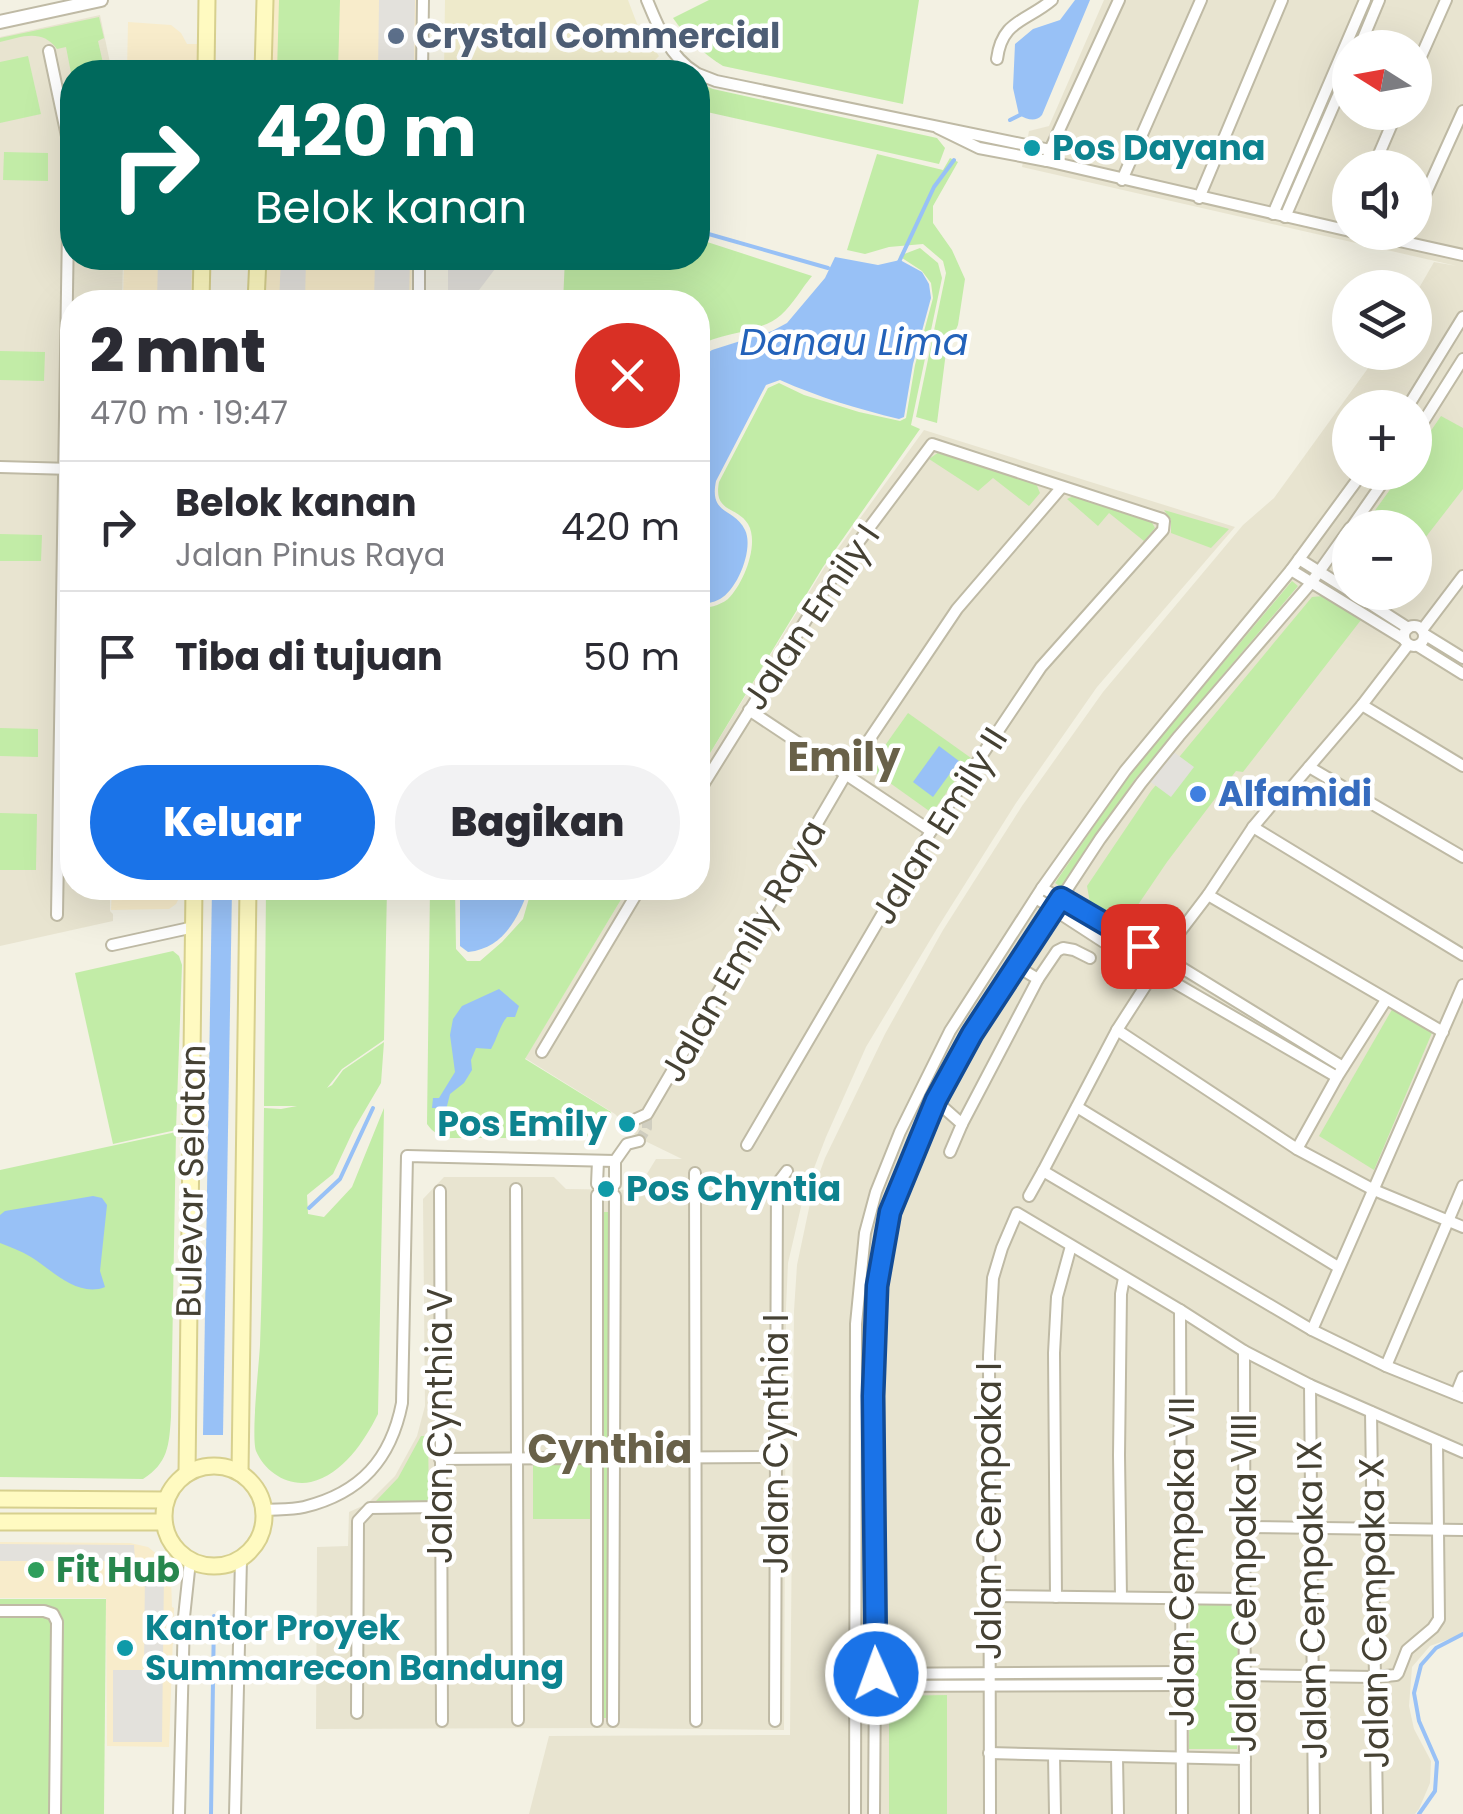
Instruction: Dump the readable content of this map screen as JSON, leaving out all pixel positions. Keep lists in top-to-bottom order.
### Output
{
  "streets": {
    "main road": ["Bulevar Selatan"],
    "street": [
      "Jalan Emily I",
      "Jalan Emily II",
      "Jalan Emily Raya",
      "Jalan Cynthia V",
      "Jalan Cynthia I",
      "Jalan Cempaka I",
      "Jalan Cempaka VII",
      "Jalan Cempaka VIII",
      "Jalan Cempaka IX",
      "Jalan Cempaka X"
    ]
  },
  "crossings": [
    ["Jalan Emily I", "Jalan Emily II"],
    ["Jalan Emily I", "Jalan Emily Raya"],
    ["Jalan Emily II", "Jalan Emily Raya"]
  ],
  "districts": ["Emily", "Cynthia"],
  "water": ["Danau Lima"],
  "places": [
    "Crystal Commercial",
    "Pos Dayana",
    "Alfamidi",
    "Pos Emily",
    "Pos Chyntia",
    "Fit Hub",
    "Kantor Proyek Summarecon Bandung"
  ],
  "north": "left",
  "page": {
    "map_buttons": ["+", "−"],
    "turn": ["420 m", "Belok kanan"],
    "heading": ["2 mnt", "470 m · 19:47"],
    "list": [
      {
        "name": "Belok kanan",
        "note": "Jalan Pinus Raya",
        "value": "420 m"
      },
      {
        "name": "Tiba di tujuan",
        "value": "50 m"
      }
    ],
    "buttons": ["Keluar", "Bagikan"]
  }
}
